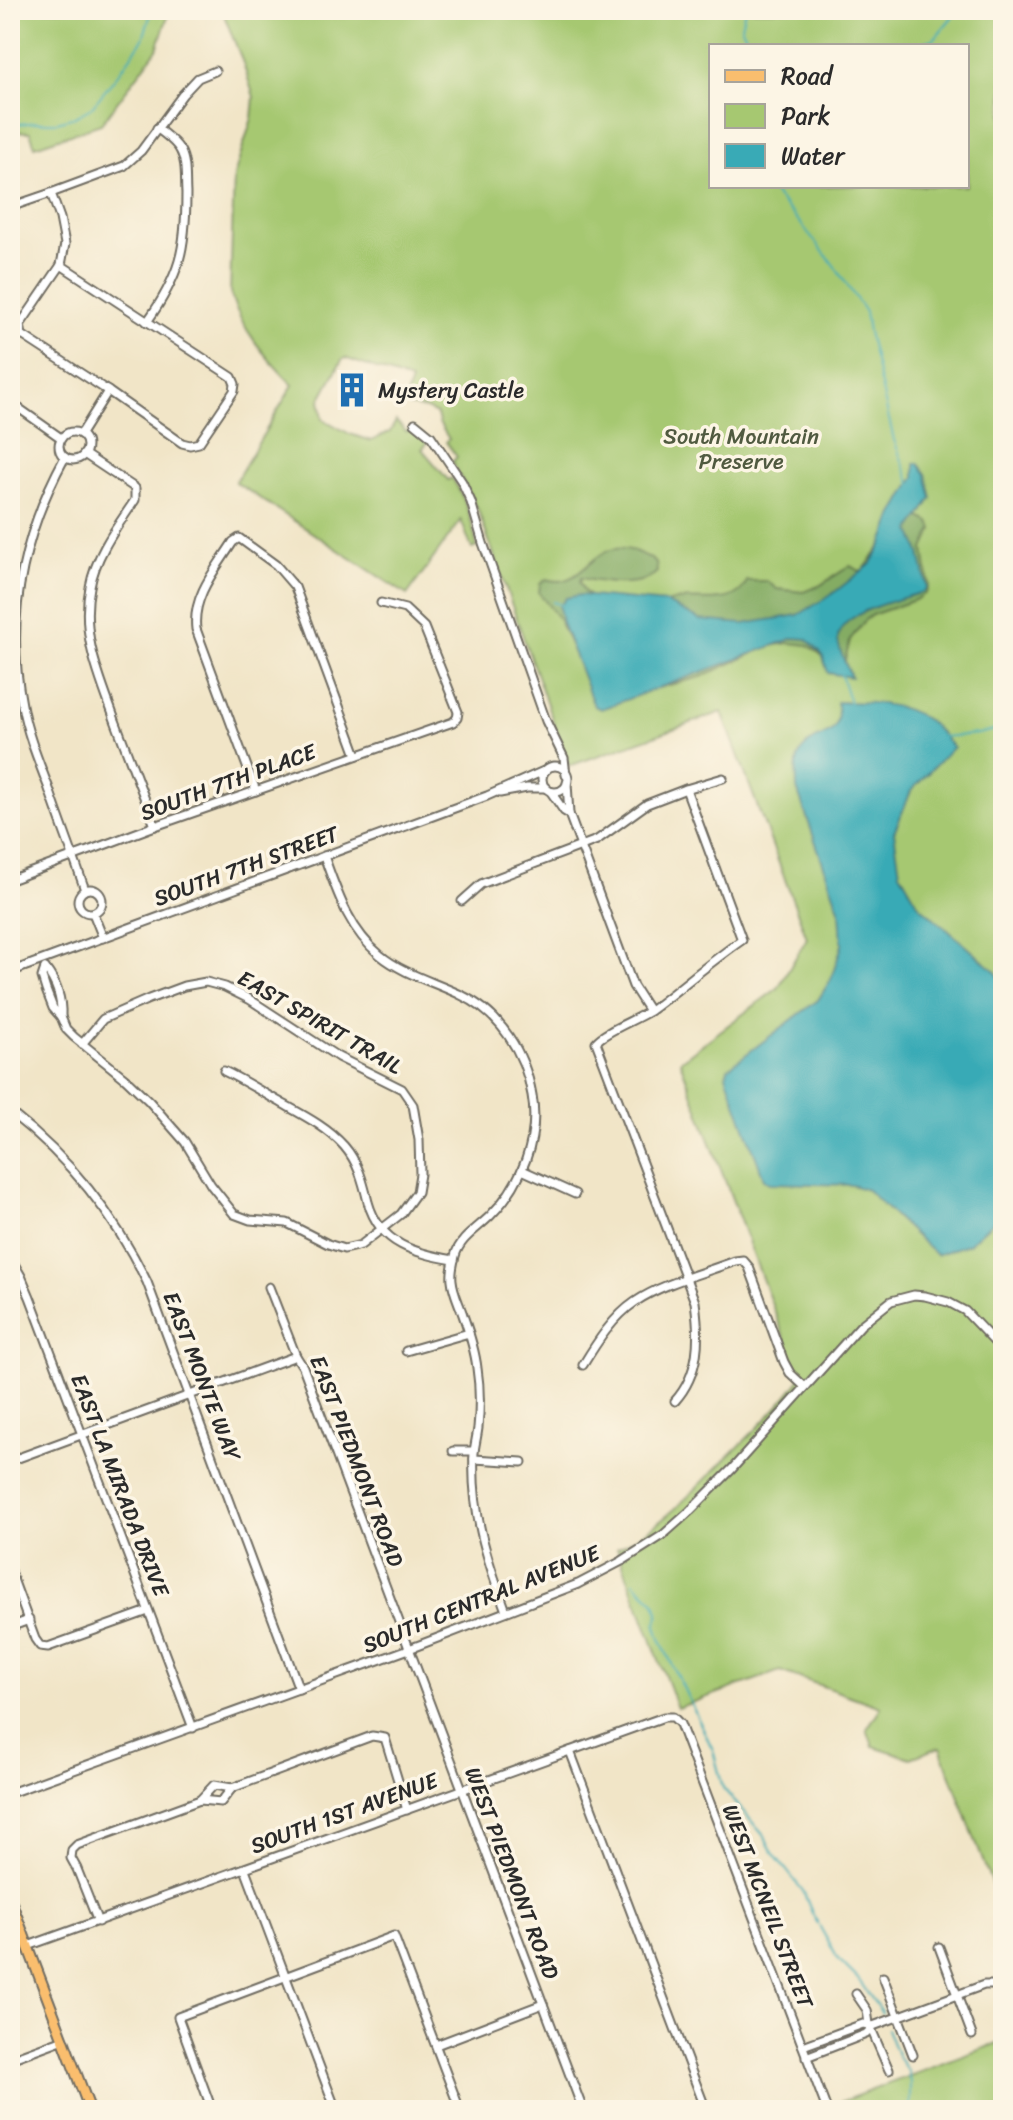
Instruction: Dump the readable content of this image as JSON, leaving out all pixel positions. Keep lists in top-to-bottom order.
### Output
{
  "streets": {
    "street": [
      "SOUTH 7TH PLACE",
      "SOUTH 7TH STREET",
      "EAST SPIRIT TRAIL",
      "EAST MONTE WAY",
      "EAST PIEDMONT ROAD",
      "EAST LA MIRADA DRIVE",
      "SOUTH CENTRAL AVENUE",
      "SOUTH 1ST AVENUE",
      "WEST PIEDMONT ROAD",
      "WEST MCNEIL STREET"
    ]
  },
  "crossings": [
    ["EAST MONTE WAY", "SOUTH CENTRAL AVENUE"],
    ["EAST PIEDMONT ROAD", "SOUTH CENTRAL AVENUE"],
    ["EAST PIEDMONT ROAD", "WEST PIEDMONT ROAD"],
    ["EAST LA MIRADA DRIVE", "SOUTH CENTRAL AVENUE"],
    ["SOUTH CENTRAL AVENUE", "WEST PIEDMONT ROAD"],
    ["SOUTH 1ST AVENUE", "WEST PIEDMONT ROAD"],
    ["SOUTH 1ST AVENUE", "WEST MCNEIL STREET"]
  ],
  "parks": ["South Mountain Preserve"],
  "places": {
    "building": ["Mystery Castle"]
  },
  "legend": ["Road", "Park", "Water"]
}
